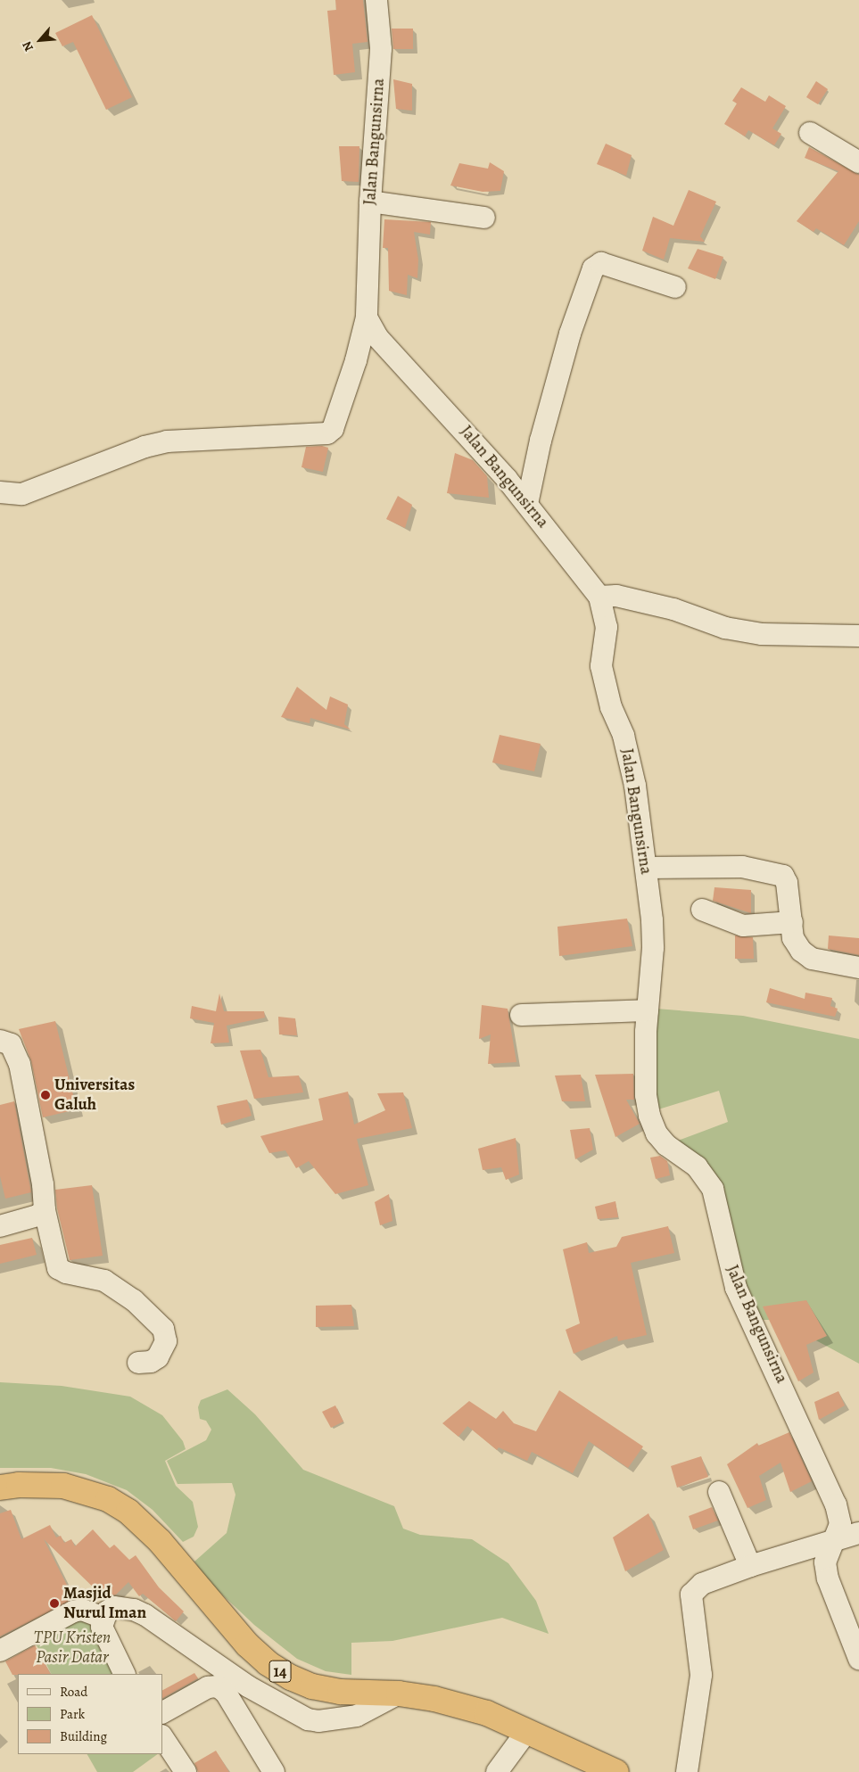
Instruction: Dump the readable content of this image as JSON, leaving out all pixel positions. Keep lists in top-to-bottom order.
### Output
{
  "streets": {
    "highway": ["14"],
    "street": ["Jalan Bangunsirna"]
  },
  "parks": ["TPU Kristen Pasir Datar"],
  "places": ["Universitas Galuh", "Masjid Nurul Iman"],
  "legend": ["Road", "Park", "Building"],
  "north": "bottom left"
}
